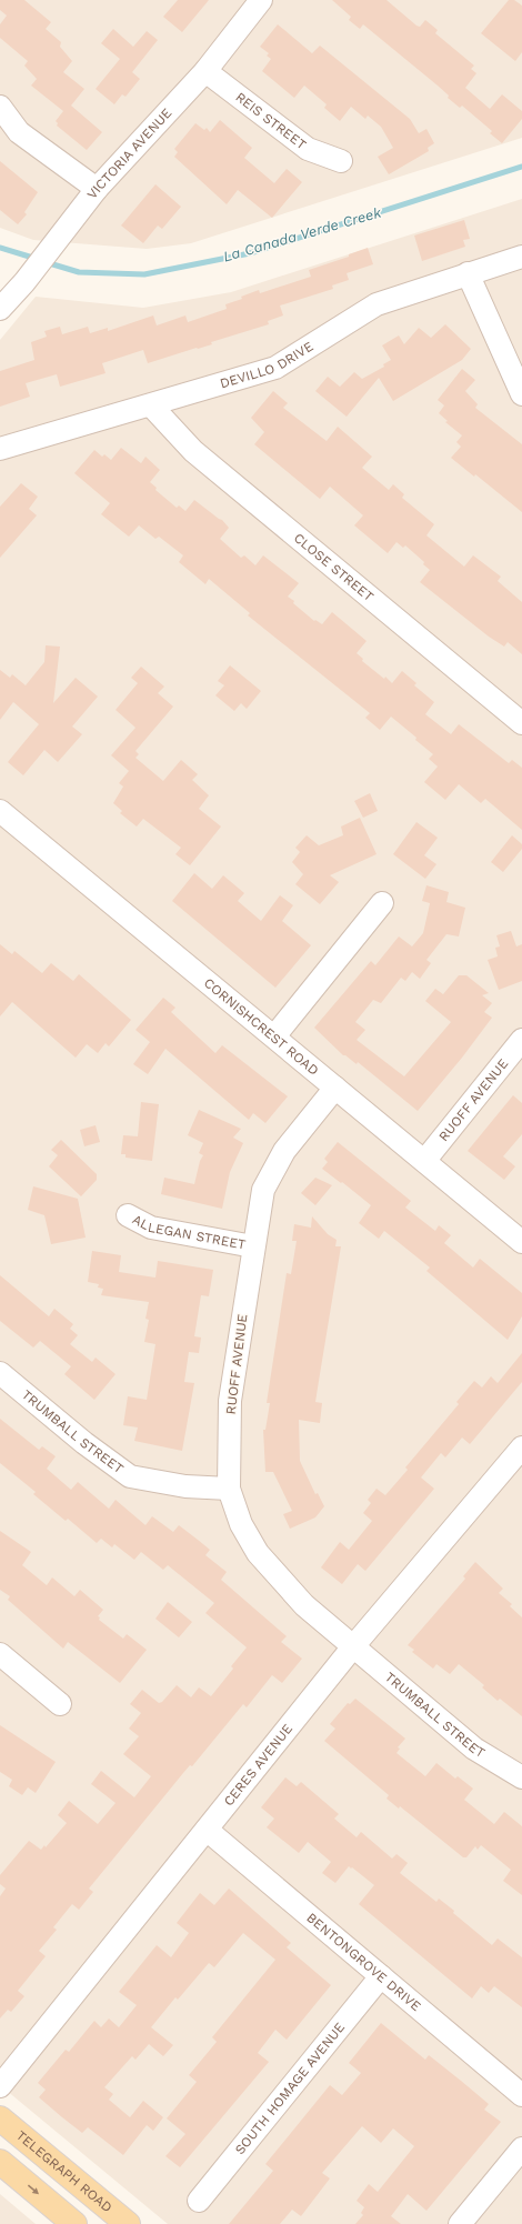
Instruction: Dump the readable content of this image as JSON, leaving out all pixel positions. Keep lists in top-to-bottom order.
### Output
{
  "streets": {
    "main road": ["TELEGRAPH ROAD"],
    "street": [
      "REIS STREET",
      "VICTORIA AVENUE",
      "DEVILLO DRIVE",
      "CLOSE STREET",
      "CORNISHCREST ROAD",
      "RUOFF AVENUE",
      "ALLEGAN STREET",
      "TRUMBALL STREET",
      "CERES AVENUE",
      "BENTONGROVE DRIVE",
      "SOUTH HOMAGE AVENUE"
    ]
  },
  "crossings": [
    ["REIS STREET", "VICTORIA AVENUE"],
    ["DEVILLO DRIVE", "CLOSE STREET"],
    ["CORNISHCREST ROAD", "RUOFF AVENUE"],
    ["RUOFF AVENUE", "ALLEGAN STREET"],
    ["RUOFF AVENUE", "TRUMBALL STREET"],
    ["RUOFF AVENUE", "CERES AVENUE"],
    ["TRUMBALL STREET", "CERES AVENUE"],
    ["CERES AVENUE", "BENTONGROVE DRIVE"],
    ["BENTONGROVE DRIVE", "SOUTH HOMAGE AVENUE"]
  ],
  "water": ["La Canada Verde Creek"]
}
